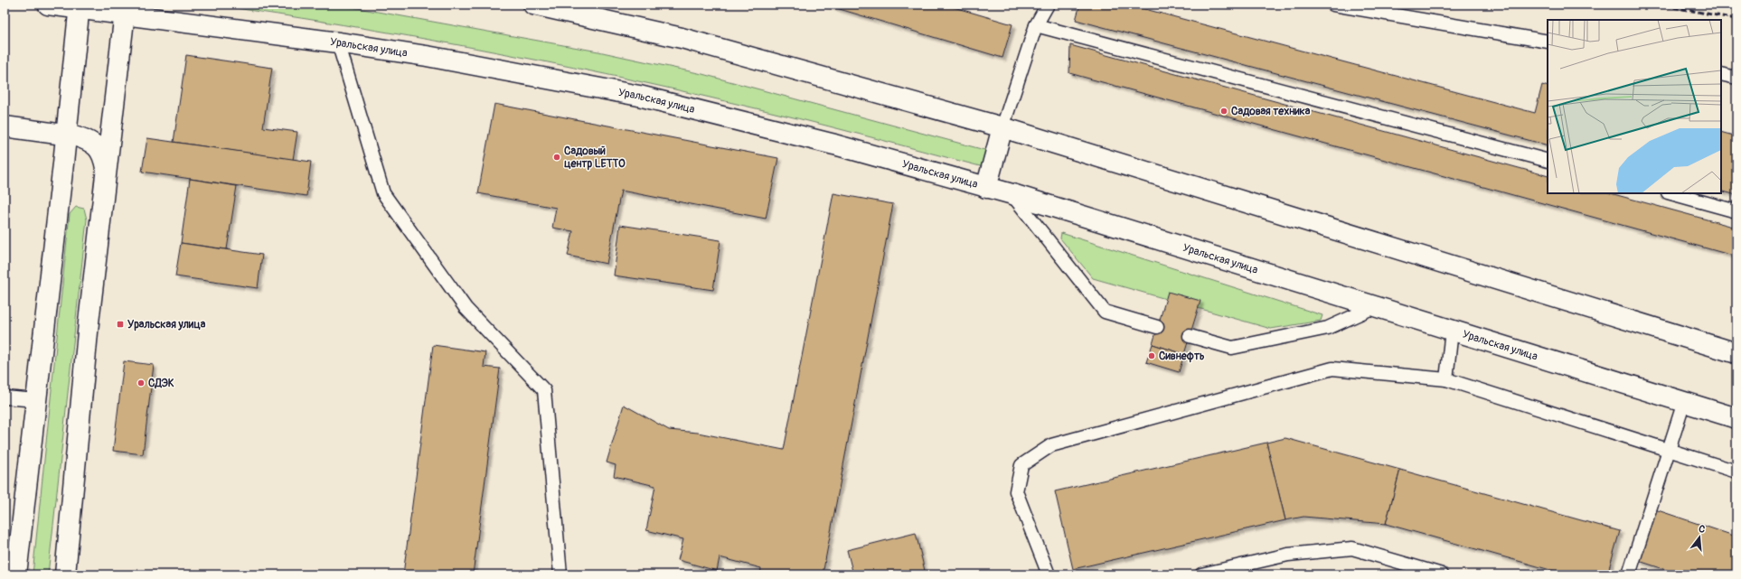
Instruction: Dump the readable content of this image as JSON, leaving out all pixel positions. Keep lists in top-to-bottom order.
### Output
{
  "streets": {
    "main road": ["Уральская улица"]
  },
  "places": {
    "other": [
      "Садовая техника",
      "Садовый центр LETTO",
      "Сивнефть",
      "СДЭК"
    ],
    "transit": ["Уральская улица"]
  },
  "north": "top"
}
